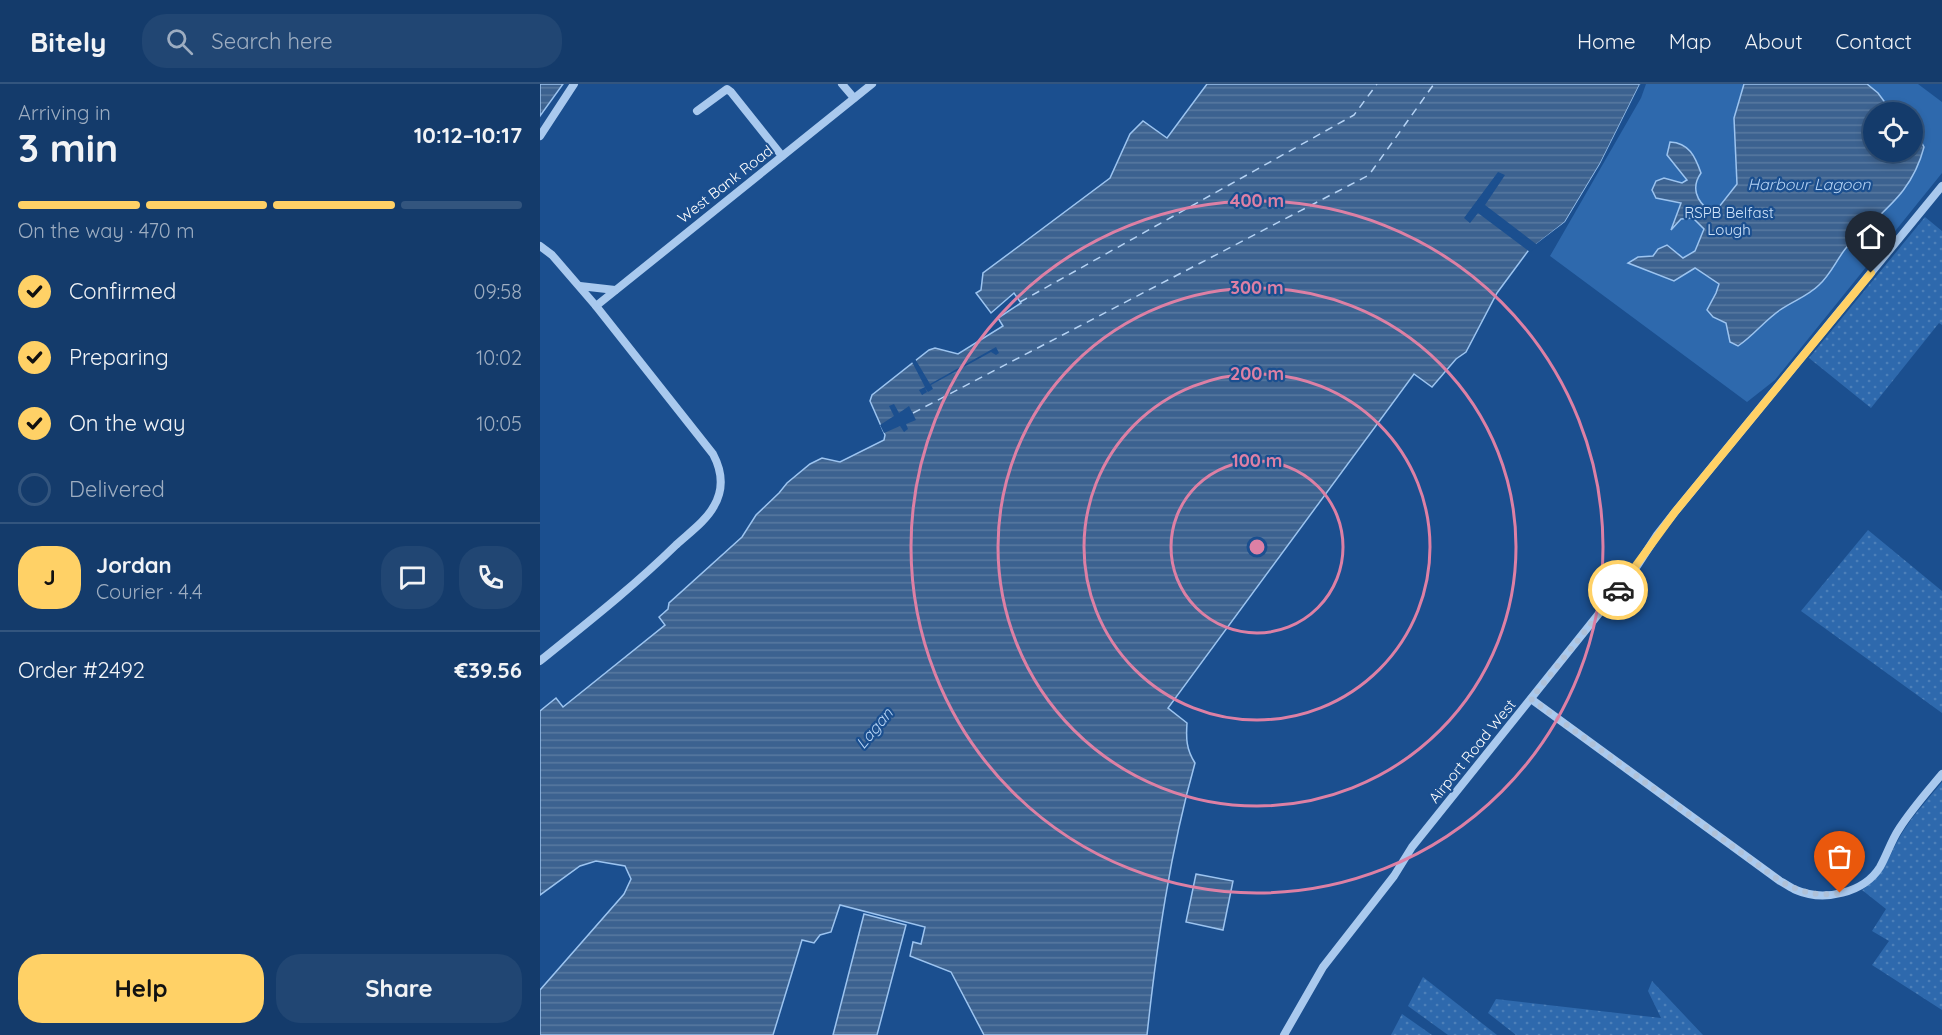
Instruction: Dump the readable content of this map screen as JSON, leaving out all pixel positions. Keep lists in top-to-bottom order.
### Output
{
  "streets": {
    "street": ["West Bank Road", "Airport Road West"]
  },
  "water": ["Harbour Lagoon", "Lagan"],
  "parks": ["RSPB Belfast Lough"],
  "page": {
    "header": "Bitely",
    "search": "Search here",
    "nav": [
      "Home",
      "Map",
      "About",
      "Contact"
    ],
    "heading": ["3 min", "Arriving in", "10:12–10:17"],
    "panel": [
      "Jordan",
      "Courier · 4.4",
      "Order #2492",
      "€39.56"
    ],
    "bar": "On the way · 470 m",
    "list": [
      ["Confirmed", "09:58"],
      ["Preparing", "10:02"],
      ["On the way", "10:05"],
      "Delivered"
    ],
    "round": "J",
    "buttons": ["Help", "Share"]
  },
  "rings": [
    "400 m",
    "300 m",
    "200 m",
    "100 m"
  ]
}
